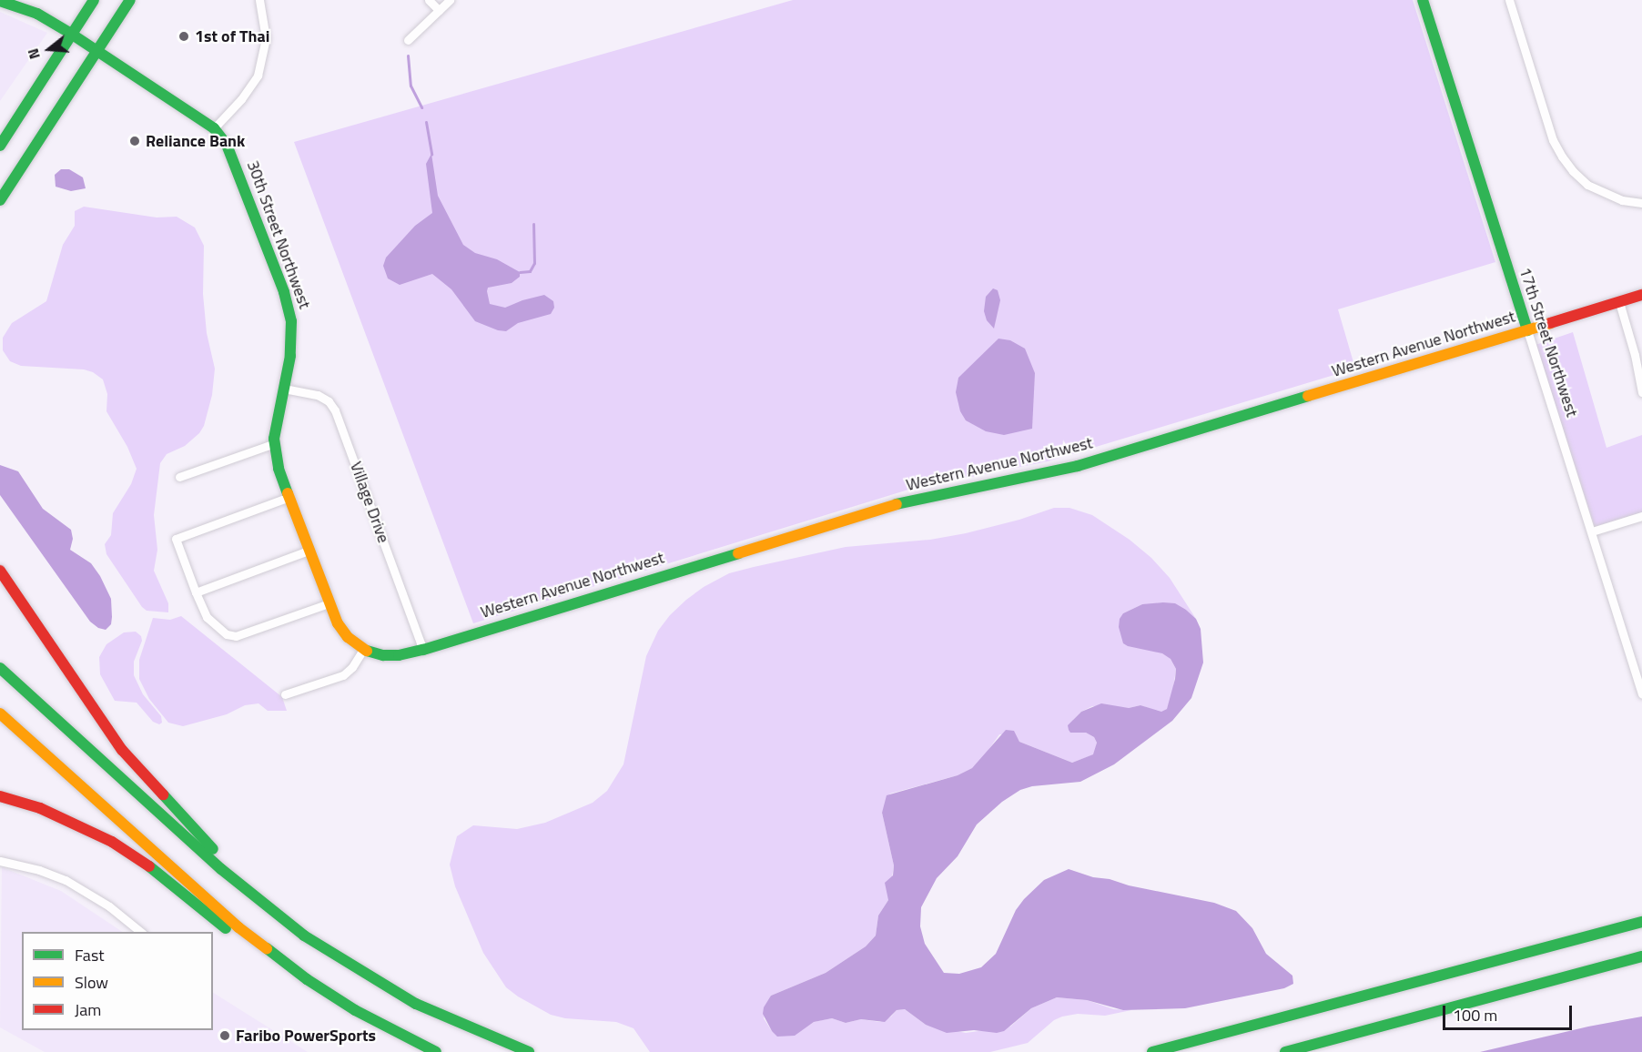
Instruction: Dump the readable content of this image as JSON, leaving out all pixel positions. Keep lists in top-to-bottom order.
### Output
{
  "streets": {
    "main road": ["30th Street Northwest", "17th Street Northwest", "Western Avenue Northwest"],
    "street": ["Village Drive"]
  },
  "crossings": [
    ["30th Street Northwest", "Western Avenue Northwest"],
    ["30th Street Northwest", "Village Drive"],
    ["17th Street Northwest", "Western Avenue Northwest"],
    ["Western Avenue Northwest", "Village Drive"]
  ],
  "places": ["1st of Thai", "Reliance Bank", "Faribo PowerSports"],
  "legend": ["Fast", "Slow", "Jam"],
  "scale_bar": "100 m",
  "north": "left"
}
